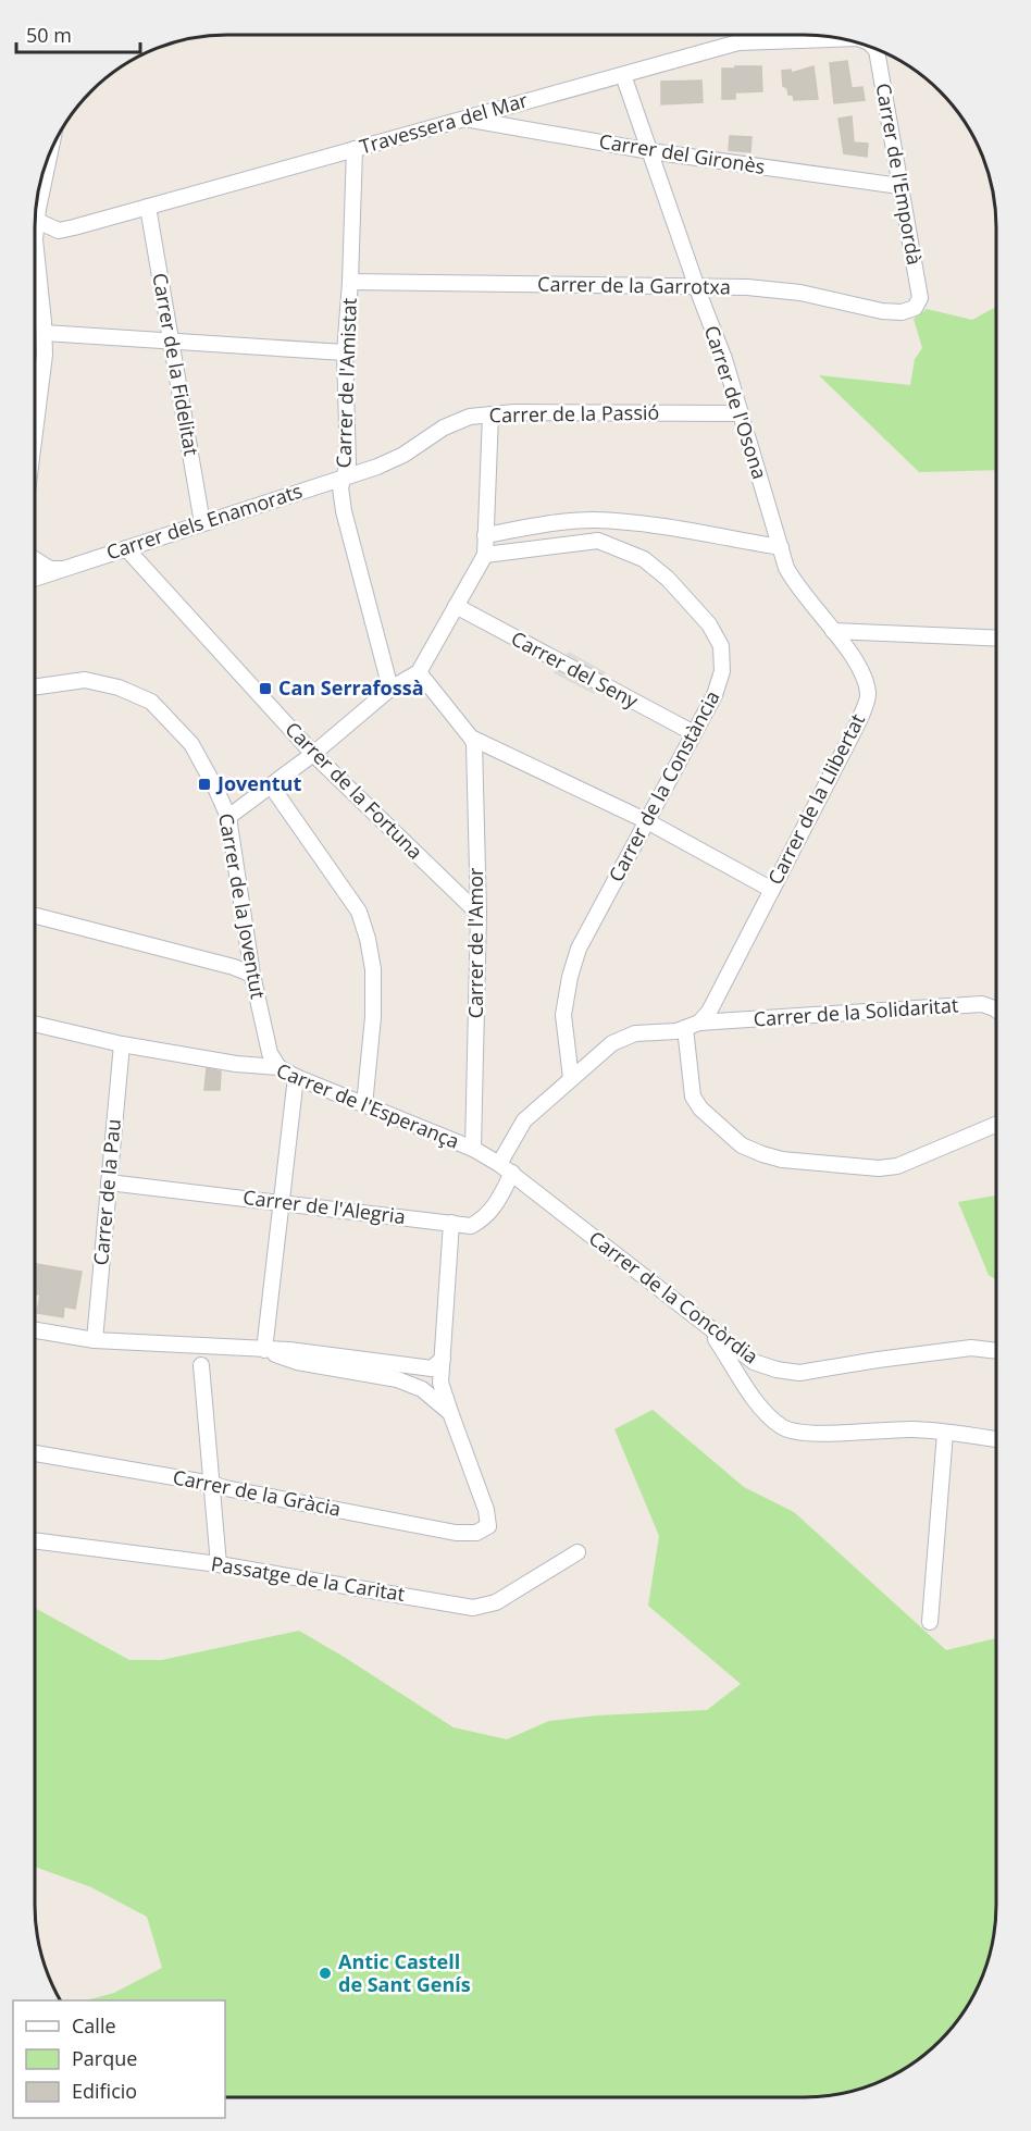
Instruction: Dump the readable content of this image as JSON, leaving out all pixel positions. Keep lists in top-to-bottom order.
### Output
{
  "streets": {
    "street": [
      "Travessera del Mar",
      "Carrer del Gironès",
      "Carrer de l'Empordà",
      "Carrer de la Garrotxa",
      "Carrer de la Fidelitat",
      "Carrer de l'Amistat",
      "Carrer de l'Osona",
      "Carrer de la Passió",
      "Carrer dels Enamorats",
      "Carrer del Seny",
      "Carrer de la Constància",
      "Carrer de la Fortuna",
      "Carrer de la Llibertat",
      "Carrer de la Joventut",
      "Carrer de l'Amor",
      "Carrer de la Solidaritat",
      "Carrer de l'Esperança",
      "Carrer de la Pau",
      "Carrer de l'Alegria",
      "Carrer de la Concòrdia",
      "Carrer de la Gràcia",
      "Passatge de la Caritat"
    ]
  },
  "crossings": [
    ["Travessera del Mar", "Carrer del Gironès"],
    ["Travessera del Mar", "Carrer de la Fidelitat"],
    ["Travessera del Mar", "Carrer de l'Amistat"],
    ["Travessera del Mar", "Carrer de l'Osona"],
    ["Carrer del Gironès", "Carrer de l'Empordà"],
    ["Carrer del Gironès", "Carrer de l'Osona"],
    ["Carrer de l'Empordà", "Carrer de la Garrotxa"],
    ["Carrer de la Garrotxa", "Carrer de l'Amistat"],
    ["Carrer de la Garrotxa", "Carrer de l'Osona"],
    ["Carrer de la Fidelitat", "Carrer dels Enamorats"],
    ["Carrer de l'Amistat", "Carrer de la Passió"],
    ["Carrer de l'Amistat", "Carrer dels Enamorats"],
    ["Carrer de l'Osona", "Carrer de la Passió"],
    ["Carrer de l'Osona", "Carrer de la Llibertat"],
    ["Carrer de la Passió", "Carrer dels Enamorats"],
    ["Carrer dels Enamorats", "Carrer de la Fortuna"],
    ["Carrer del Seny", "Carrer de la Constància"],
    ["Carrer de la Constància", "Carrer de la Solidaritat"],
    ["Carrer de la Fortuna", "Carrer de l'Amor"],
    ["Carrer de la Llibertat", "Carrer de la Solidaritat"],
    ["Carrer de la Joventut", "Carrer de l'Esperança"],
    ["Carrer de l'Amor", "Carrer de l'Esperança"],
    ["Carrer de la Solidaritat", "Carrer de l'Esperança"],
    ["Carrer de l'Esperança", "Carrer de la Pau"],
    ["Carrer de l'Esperança", "Carrer de l'Alegria"],
    ["Carrer de l'Esperança", "Carrer de la Concòrdia"],
    ["Carrer de la Pau", "Carrer de l'Alegria"],
    ["Carrer de l'Alegria", "Carrer de la Concòrdia"]
  ],
  "places": {
    "transit": ["Can Serrafossà", "Joventut"],
    "other": ["Antic Castell de Sant Genís"]
  },
  "legend": ["Calle", "Parque", "Edificio"],
  "scale_bar": "50 m"
}
